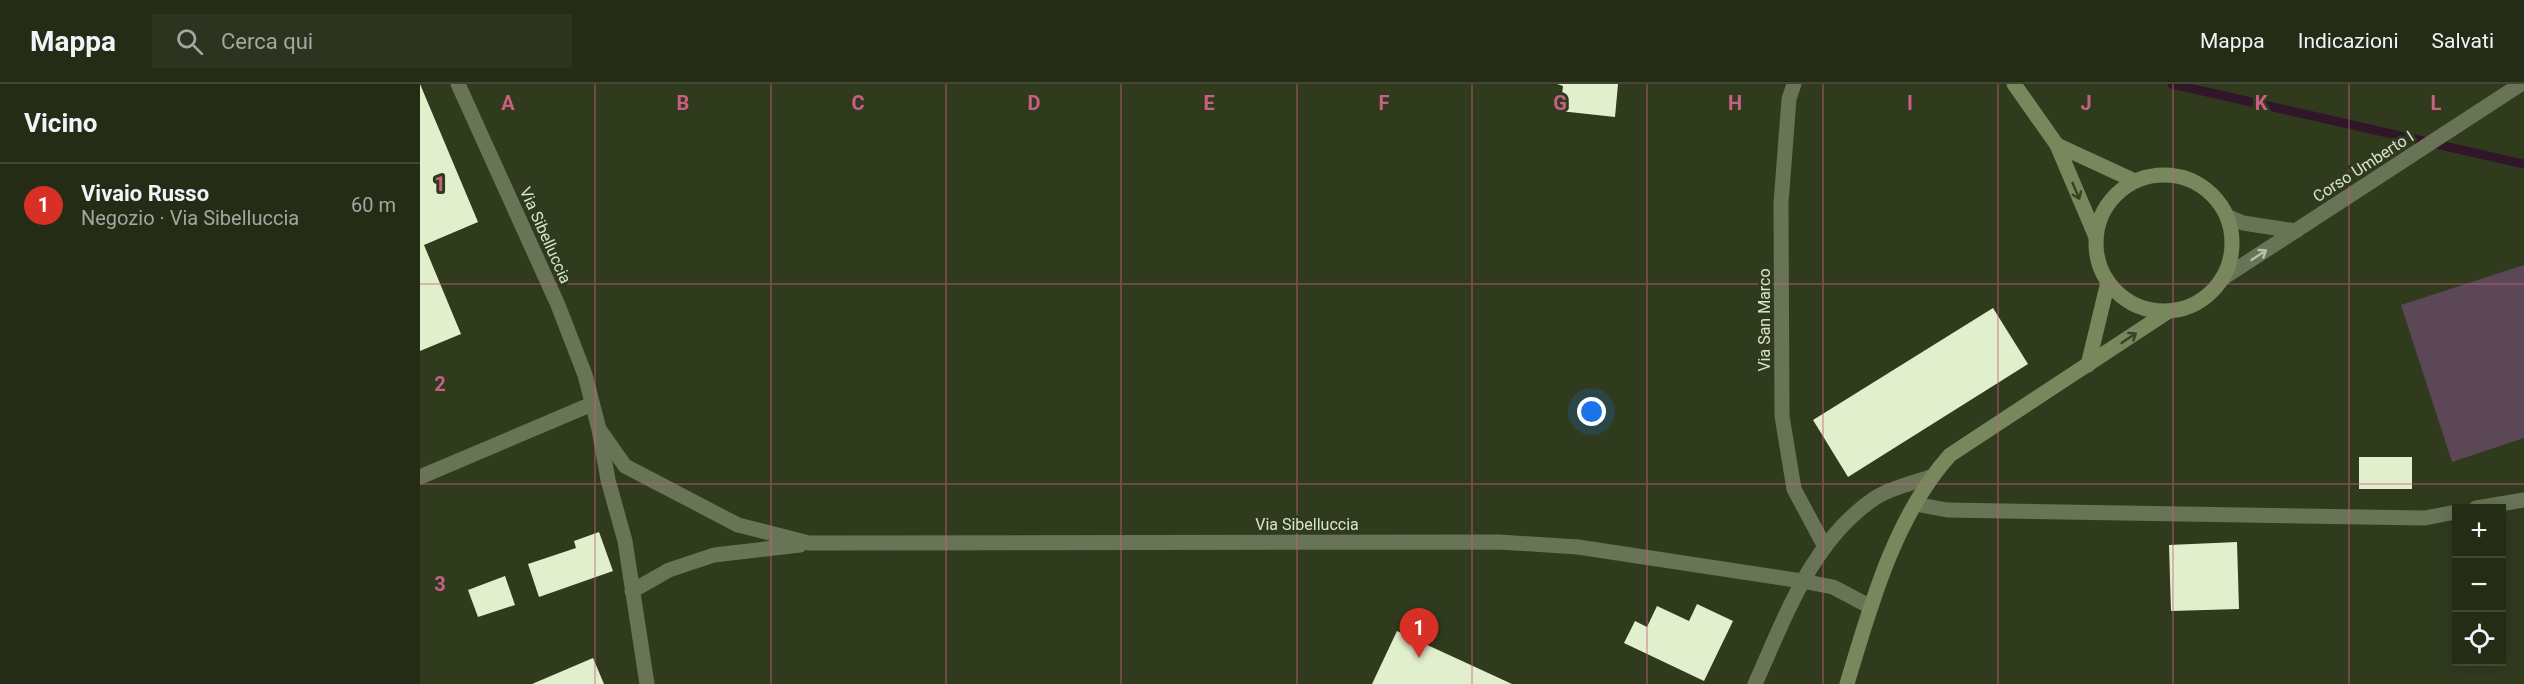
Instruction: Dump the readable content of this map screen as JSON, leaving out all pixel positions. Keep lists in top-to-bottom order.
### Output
{
  "streets": {
    "street": ["Corso Umberto I", "Via Sibelluccia", "Via San Marco"]
  },
  "page": {
    "header": "Mappa",
    "search": "Cerca qui",
    "nav": ["Mappa", "Indicazioni", "Salvati"],
    "heading": "Vicino",
    "list": [
      {
        "mark": "1",
        "name": "Vivaio Russo",
        "note": "Negozio · Via Sibelluccia",
        "value": "60 m"
      }
    ],
    "map_buttons": ["+", "−"],
    "pins": "1"
  },
  "grid": {
    "columns": [
      "A",
      "B",
      "C",
      "D",
      "E",
      "F",
      "G",
      "H",
      "I",
      "J",
      "K",
      "L"
    ],
    "rows": ["1", "2", "3"]
  }
}
